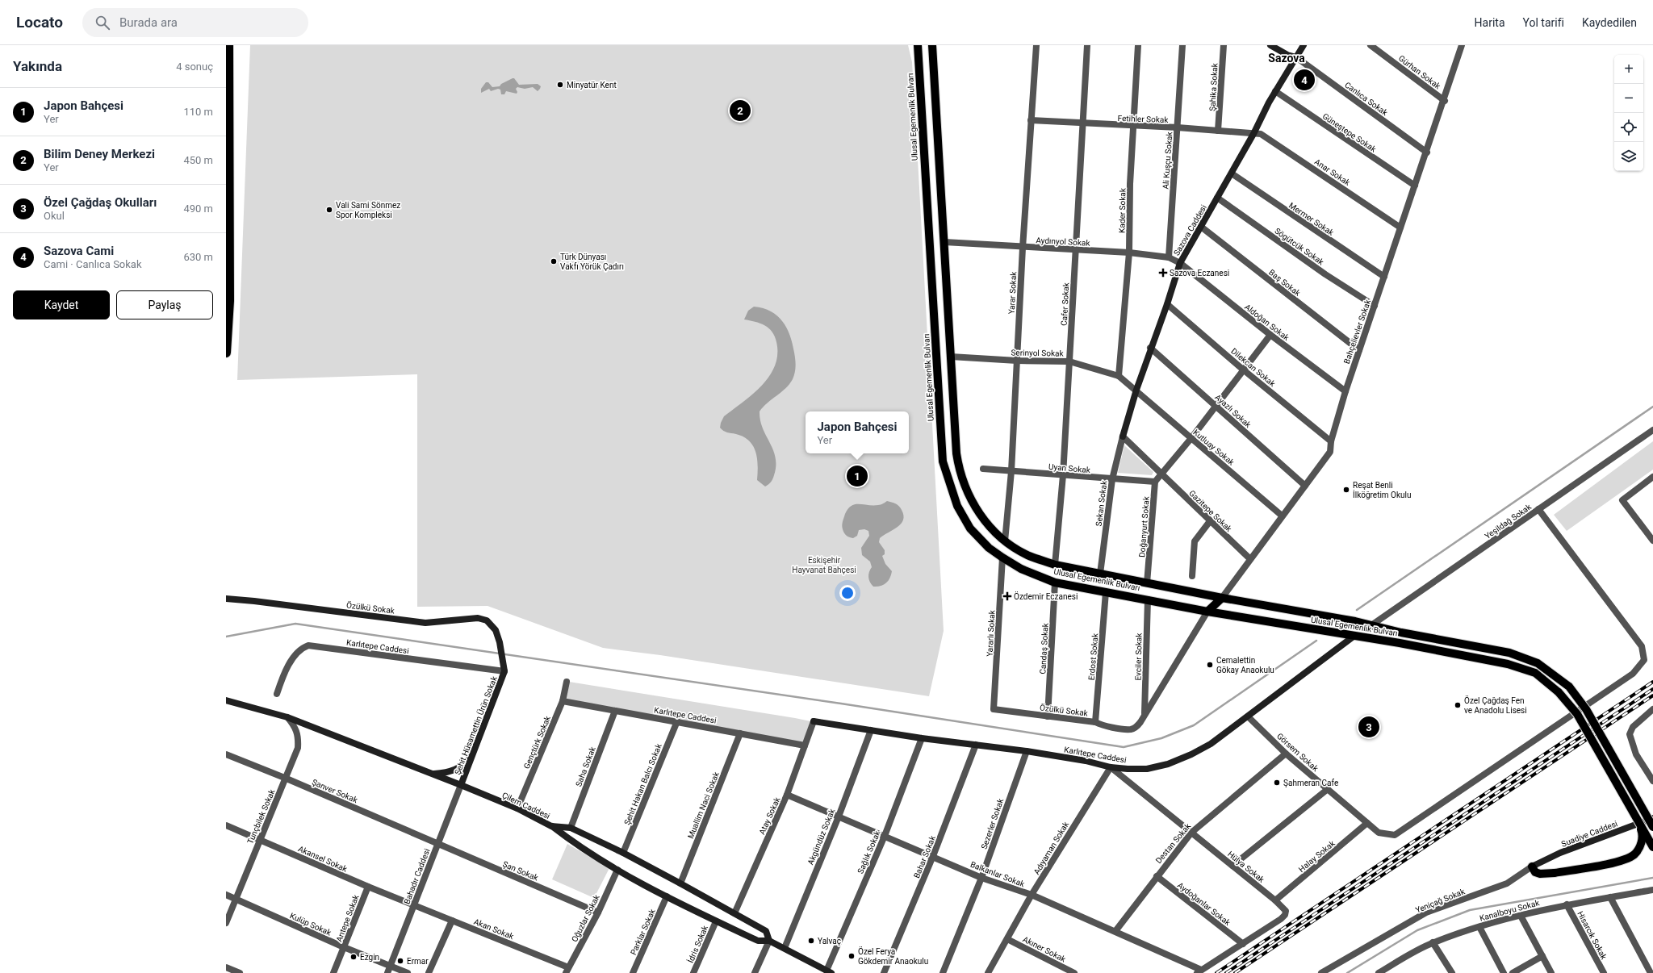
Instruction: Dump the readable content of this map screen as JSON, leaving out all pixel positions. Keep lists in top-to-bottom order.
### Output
{
  "streets": {
    "main road": [
      "Ulusal Egemenlik Bulvarı",
      "Sazova Caddesi",
      "Özülkü Sokak",
      "Karlıtepe Caddesi",
      "Şehit Hüsamettin Ürün Sokak",
      "Çilem Caddesi",
      "Suadiye Caddesi"
    ],
    "street": [
      "Gürhan Sokak",
      "Şahika Sokak",
      "Canlıca Sokak",
      "Fetihler Sokak",
      "Güneştepe Sokak",
      "Ali Kuşçu Sokak",
      "Anar Sokak",
      "Kader Sokak",
      "Mermer Sokak",
      "Aydınyol Sokak",
      "Sögütcük Sokak",
      "Baş Sokak",
      "Yarar Sokak",
      "Cafer Sokak",
      "Aldoğan Sokak",
      "Bahçelievler Sokak",
      "Serinyol Sokak",
      "Dilekcan Sokak",
      "Ayazlı Sokak",
      "Kutluay Sokak",
      "Uyan Sokak",
      "Sekan Sokak",
      "Gazitepe Sokak",
      "Yeşildağ Sokak",
      "Doğanyurt Sokak",
      "Yararlı Sokak",
      "Candaş Sokak",
      "Erdost Sokak",
      "Evciler Sokak",
      "Gençtürk Sokak",
      "Görsem Sokak",
      "Saha Sokak",
      "Şehit Hakan Balcı Sokak",
      "Şanver Sokak",
      "Muallim Naci Sokak",
      "Atay Sokak",
      "Tunçbilek Sokak",
      "Sezerler Sokak",
      "Akgündüz Sokak",
      "Destan Sokak",
      "Adıyaman Sokak",
      "Sağlık Sokak",
      "Halay Sokak",
      "Bahar Sokak",
      "Akansel Sokak",
      "Hülya Sokak",
      "Şan Sokak",
      "Balkanlar Sokak",
      "Bahadır Caddesi",
      "Yeniçağ Sokak",
      "Aydoğanlar Sokak",
      "Kanalboyu Sokak",
      "Arıtepe Sokak",
      "Oğuzlar Sokak",
      "Kulüp Sokak",
      "Akan Sokak",
      "Parklar Sokak",
      "Hisarcık Sokak",
      "İdris Sokak",
      "Akıner Sokak"
    ]
  },
  "crossings": [
    ["Gürhan Sokak", "Bahçelievler Sokak"],
    ["Şahika Sokak", "Fetihler Sokak"],
    ["Canlıca Sokak", "Sazova Caddesi"],
    ["Canlıca Sokak", "Bahçelievler Sokak"],
    ["Ulusal Egemenlik Bulvarı", "Aydınyol Sokak"],
    ["Ulusal Egemenlik Bulvarı", "Yarar Sokak"],
    ["Ulusal Egemenlik Bulvarı", "Cafer Sokak"],
    ["Ulusal Egemenlik Bulvarı", "Bahçelievler Sokak"],
    ["Ulusal Egemenlik Bulvarı", "Serinyol Sokak"],
    ["Ulusal Egemenlik Bulvarı", "Sekan Sokak"],
    ["Ulusal Egemenlik Bulvarı", "Yeşildağ Sokak"],
    ["Ulusal Egemenlik Bulvarı", "Doğanyurt Sokak"],
    ["Ulusal Egemenlik Bulvarı", "Yararlı Sokak"],
    ["Ulusal Egemenlik Bulvarı", "Karlıtepe Caddesi"],
    ["Ulusal Egemenlik Bulvarı", "Candaş Sokak"],
    ["Ulusal Egemenlik Bulvarı", "Erdost Sokak"],
    ["Ulusal Egemenlik Bulvarı", "Evciler Sokak"],
    ["Fetihler Sokak", "Ali Kuşçu Sokak"],
    ["Fetihler Sokak", "Anar Sokak"],
    ["Fetihler Sokak", "Kader Sokak"],
    ["Fetihler Sokak", "Sazova Caddesi"],
    ["Fetihler Sokak", "Yarar Sokak"],
    ["Fetihler Sokak", "Cafer Sokak"],
    ["Güneştepe Sokak", "Sazova Caddesi"],
    ["Güneştepe Sokak", "Bahçelievler Sokak"],
    ["Ali Kuşçu Sokak", "Aydınyol Sokak"],
    ["Anar Sokak", "Sazova Caddesi"],
    ["Anar Sokak", "Bahçelievler Sokak"],
    ["Kader Sokak", "Aydınyol Sokak"],
    ["Kader Sokak", "Serinyol Sokak"],
    ["Mermer Sokak", "Sazova Caddesi"],
    ["Mermer Sokak", "Bahçelievler Sokak"],
    ["Sazova Caddesi", "Aydınyol Sokak"],
    ["Sazova Caddesi", "Sögütcük Sokak"],
    ["Sazova Caddesi", "Baş Sokak"],
    ["Sazova Caddesi", "Aldoğan Sokak"],
    ["Sazova Caddesi", "Serinyol Sokak"],
    ["Sazova Caddesi", "Dilekcan Sokak"],
    ["Sazova Caddesi", "Ayazlı Sokak"],
    ["Sazova Caddesi", "Kutluay Sokak"],
    ["Sazova Caddesi", "Sekan Sokak"],
    ["Sazova Caddesi", "Gazitepe Sokak"],
    ["Aydınyol Sokak", "Yarar Sokak"],
    ["Aydınyol Sokak", "Cafer Sokak"],
    ["Aydınyol Sokak", "Aldoğan Sokak"],
    ["Sögütcük Sokak", "Bahçelievler Sokak"],
    ["Baş Sokak", "Bahçelievler Sokak"],
    ["Yarar Sokak", "Serinyol Sokak"],
    ["Yarar Sokak", "Uyan Sokak"],
    ["Cafer Sokak", "Serinyol Sokak"],
    ["Cafer Sokak", "Uyan Sokak"],
    ["Aldoğan Sokak", "Bahçelievler Sokak"],
    ["Bahçelievler Sokak", "Dilekcan Sokak"],
    ["Bahçelievler Sokak", "Ayazlı Sokak"],
    ["Bahçelievler Sokak", "Kutluay Sokak"],
    ["Bahçelievler Sokak", "Gazitepe Sokak"],
    ["Serinyol Sokak", "Kutluay Sokak"],
    ["Uyan Sokak", "Sekan Sokak"],
    ["Uyan Sokak", "Doğanyurt Sokak"],
    ["Sekan Sokak", "Gazitepe Sokak"],
    ["Yeşildağ Sokak", "Görsem Sokak"],
    ["Özülkü Sokak", "Yararlı Sokak"],
    ["Özülkü Sokak", "Karlıtepe Caddesi"],
    ["Özülkü Sokak", "Candaş Sokak"],
    ["Özülkü Sokak", "Erdost Sokak"],
    ["Özülkü Sokak", "Evciler Sokak"],
    ["Özülkü Sokak", "Şehit Hüsamettin Ürün Sokak"],
    ["Karlıtepe Caddesi", "Şehit Hüsamettin Ürün Sokak"],
    ["Karlıtepe Caddesi", "Gençtürk Sokak"],
    ["Karlıtepe Caddesi", "Görsem Sokak"],
    ["Karlıtepe Caddesi", "Saha Sokak"],
    ["Karlıtepe Caddesi", "Şehit Hakan Balcı Sokak"],
    ["Karlıtepe Caddesi", "Muallim Naci Sokak"],
    ["Karlıtepe Caddesi", "Atay Sokak"],
    ["Karlıtepe Caddesi", "Sezerler Sokak"],
    ["Karlıtepe Caddesi", "Akgündüz Sokak"],
    ["Karlıtepe Caddesi", "Adıyaman Sokak"],
    ["Karlıtepe Caddesi", "Sağlık Sokak"],
    ["Karlıtepe Caddesi", "Bahar Sokak"],
    ["Karlıtepe Caddesi", "Hülya Sokak"],
    ["Şehit Hüsamettin Ürün Sokak", "Çilem Caddesi"],
    ["Şehit Hüsamettin Ürün Sokak", "Bahadır Caddesi"],
    ["Gençtürk Sokak", "Çilem Caddesi"],
    ["Görsem Sokak", "Destan Sokak"],
    ["Görsem Sokak", "Halay Sokak"],
    ["Saha Sokak", "Çilem Caddesi"],
    ["Şehit Hakan Balcı Sokak", "Çilem Caddesi"],
    ["Şanver Sokak", "Tunçbilek Sokak"],
    ["Şanver Sokak", "Şan Sokak"],
    ["Şanver Sokak", "Bahadır Caddesi"],
    ["Çilem Caddesi", "Muallim Naci Sokak"],
    ["Çilem Caddesi", "Atay Sokak"],
    ["Çilem Caddesi", "Tunçbilek Sokak"],
    ["Çilem Caddesi", "Bahadır Caddesi"],
    ["Atay Sokak", "Balkanlar Sokak"],
    ["Tunçbilek Sokak", "Akansel Sokak"],
    ["Tunçbilek Sokak", "Kulüp Sokak"],
    ["Sezerler Sokak", "Balkanlar Sokak"],
    ["Suadiye Caddesi", "Yeniçağ Sokak"],
    ["Akgündüz Sokak", "Balkanlar Sokak"],
    ["Destan Sokak", "Hülya Sokak"],
    ["Destan Sokak", "Balkanlar Sokak"],
    ["Destan Sokak", "Aydoğanlar Sokak"],
    ["Adıyaman Sokak", "Hülya Sokak"],
    ["Adıyaman Sokak", "Balkanlar Sokak"],
    ["Adıyaman Sokak", "Akıner Sokak"],
    ["Sağlık Sokak", "Balkanlar Sokak"],
    ["Halay Sokak", "Hülya Sokak"],
    ["Bahar Sokak", "Balkanlar Sokak"],
    ["Akansel Sokak", "Bahadır Caddesi"],
    ["Akansel Sokak", "Arıtepe Sokak"],
    ["Akansel Sokak", "Akan Sokak"],
    ["Hülya Sokak", "Balkanlar Sokak"],
    ["Hülya Sokak", "Aydoğanlar Sokak"],
    ["Şan Sokak", "Bahadır Caddesi"],
    ["Şan Sokak", "Oğuzlar Sokak"],
    ["Bahadır Caddesi", "Kulüp Sokak"],
    ["Bahadır Caddesi", "Akan Sokak"],
    ["Kanalboyu Sokak", "Hisarcık Sokak"],
    ["Arıtepe Sokak", "Kulüp Sokak"],
    ["Oğuzlar Sokak", "Akan Sokak"]
  ],
  "districts": ["Sazova"],
  "parks": ["Eskişehir Hayvanat Bahçesi"],
  "places": {
    "other": [
      "Minyatür Kent",
      "Vali Sami Sönmez Spor Kompleksi",
      "Türk Dünyası Vakfı Yörük Çadırı",
      "Reşat Benli İlköğretim Okulu",
      "Cemalettin Gökay Anaokulu",
      "Özel Çağdaş Fen ve Anadolu Lisesi",
      "Şahmeran Cafe",
      "Yalvaç",
      "Özel Ferya Gökdemir Anaokulu",
      "Ezgin",
      "Ermar"
    ],
    "health": ["Sazova Eczanesi", "Özdemir Eczanesi"]
  },
  "page": {
    "header": "Locato",
    "search": "Burada ara",
    "nav": ["Harita", "Yol tarifi", "Kaydedilen"],
    "heading": ["Yakında", "4 sonuç"],
    "map_buttons": ["+", "−"],
    "pins": [
      "4",
      "2",
      "1",
      "3"
    ],
    "list": [
      {
        "mark": "1",
        "name": "Japon Bahçesi",
        "note": "Yer",
        "value": "110 m"
      },
      {
        "mark": "2",
        "name": "Bilim Deney Merkezi",
        "note": "Yer",
        "value": "450 m"
      },
      {
        "mark": "3",
        "name": "Özel Çağdaş Okulları",
        "note": "Okul",
        "value": "490 m"
      },
      {
        "mark": "4",
        "name": "Sazova Cami",
        "note": "Cami · Canlıca Sokak",
        "value": "630 m"
      }
    ],
    "buttons": ["Kaydet", "Paylaş"],
    "popup": ["Japon Bahçesi", "Yer"]
  }
}
